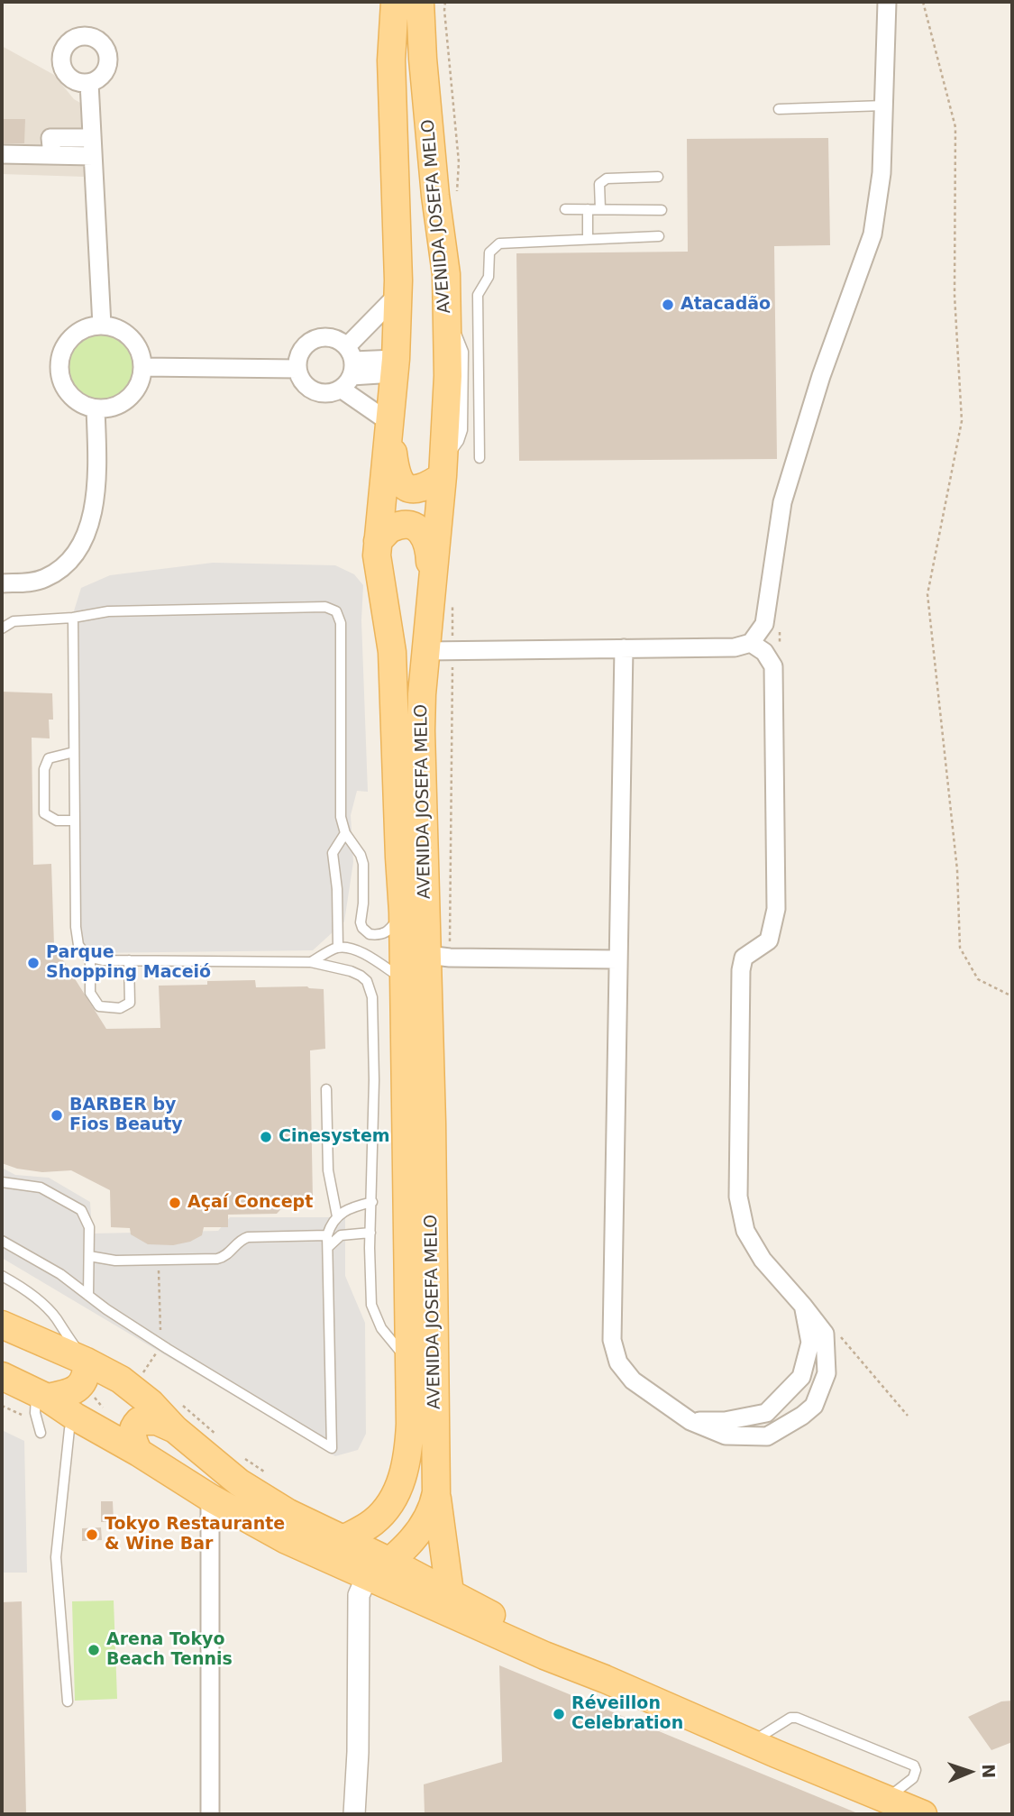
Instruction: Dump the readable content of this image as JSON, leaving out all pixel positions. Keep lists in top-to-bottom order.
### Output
{
  "streets": {
    "main road": ["AVENIDA JOSEFA MELO"]
  },
  "places": [
    "Atacadão",
    "Parque Shopping Maceió",
    "BARBER by Fios Beauty",
    "Cinesystem",
    "Açaí Concept",
    "Tokyo Restaurante & Wine Bar",
    "Arena Tokyo Beach Tennis",
    "Réveillon Celebration"
  ],
  "north": "right"
}
